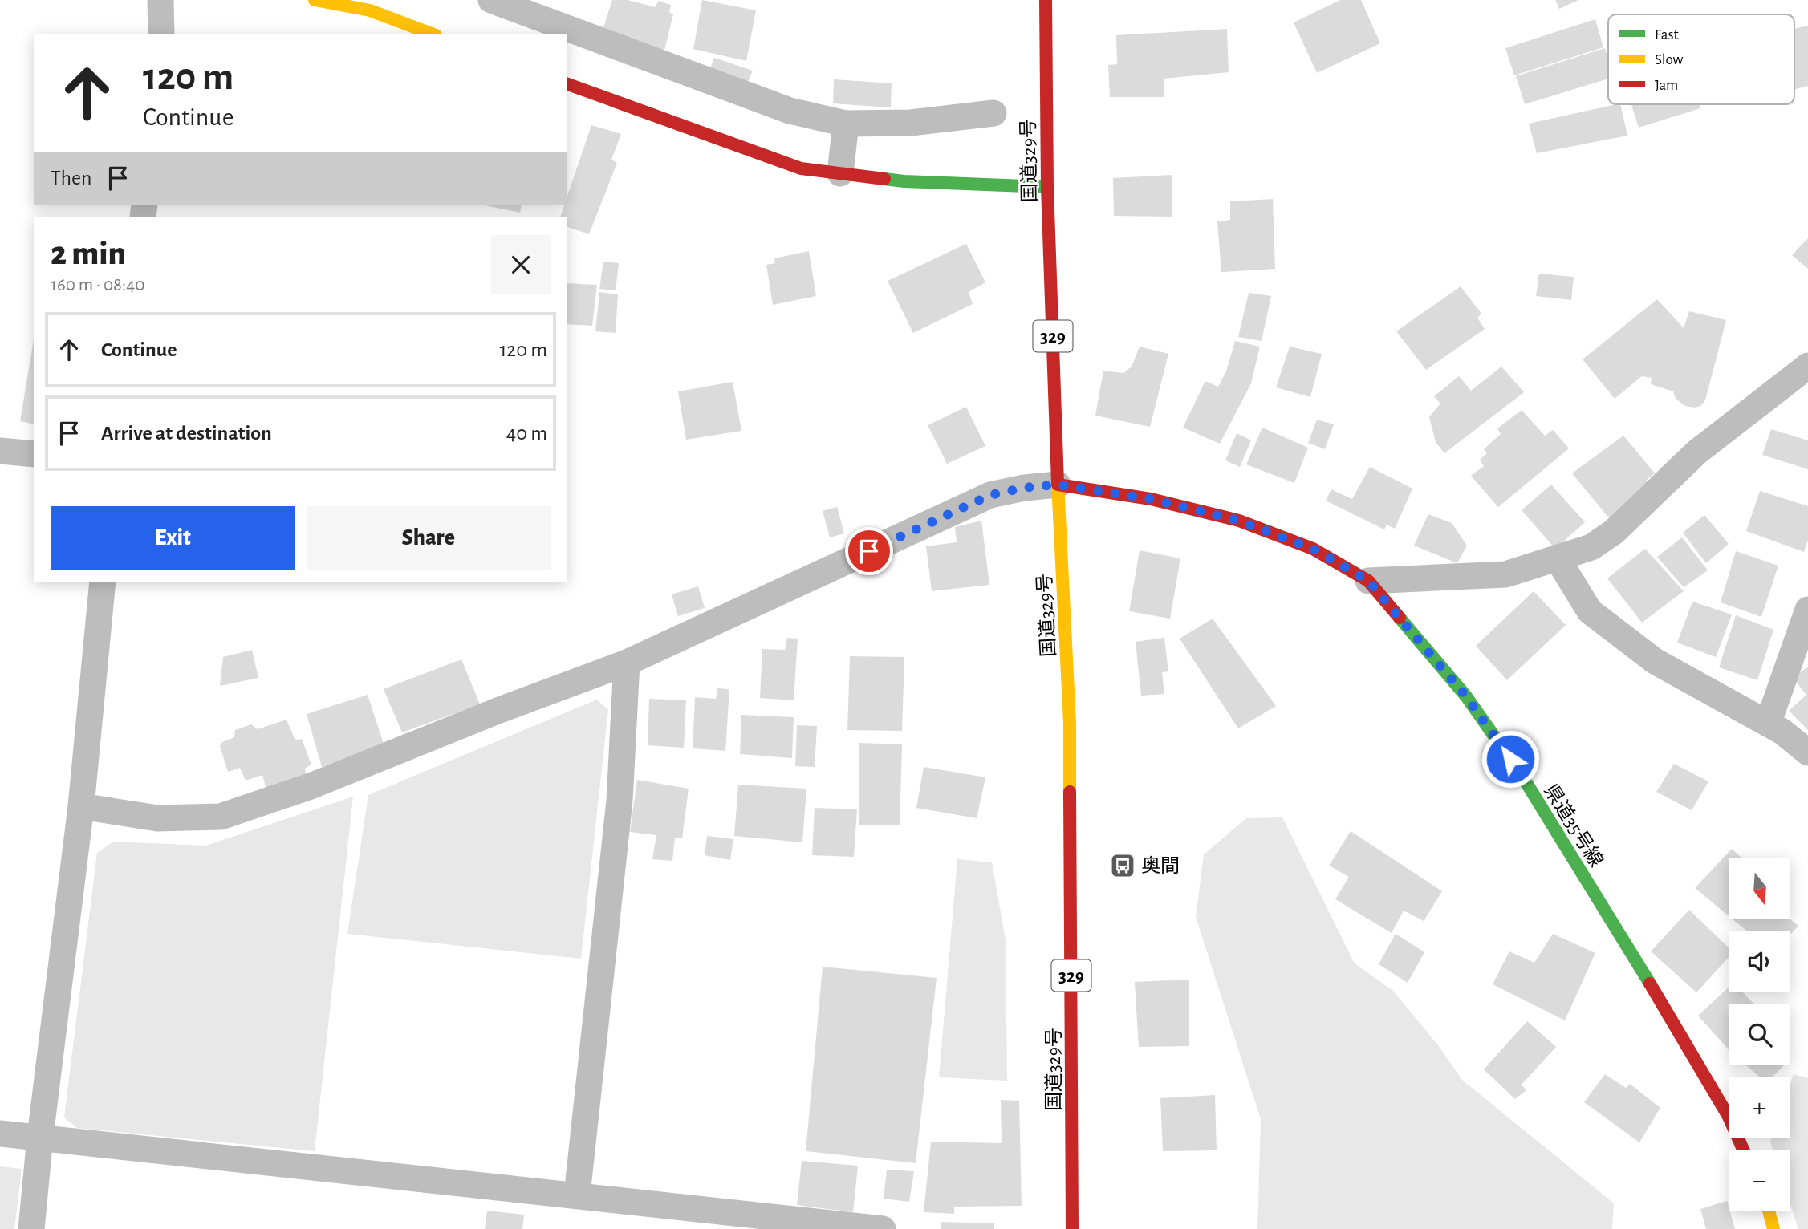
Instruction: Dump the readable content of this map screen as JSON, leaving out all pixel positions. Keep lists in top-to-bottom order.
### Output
{
  "streets": {
    "main road": ["国道329号", "329", "県道35号線"]
  },
  "crossings": [
    ["国道329号", "県道35号線"]
  ],
  "places": {
    "bus stop": ["奥間"]
  },
  "legend": ["Fast", "Slow", "Jam"],
  "north": "bottom",
  "page": {
    "turn": ["120 m", "Continue"],
    "then": "Then",
    "heading": ["2 min", "160 m · 08:40"],
    "list": [
      {
        "name": "Continue",
        "value": "120 m"
      },
      {
        "name": "Arrive at destination",
        "value": "40 m"
      }
    ],
    "buttons": ["Exit", "Share"],
    "map_buttons": ["+", "−"]
  }
}
